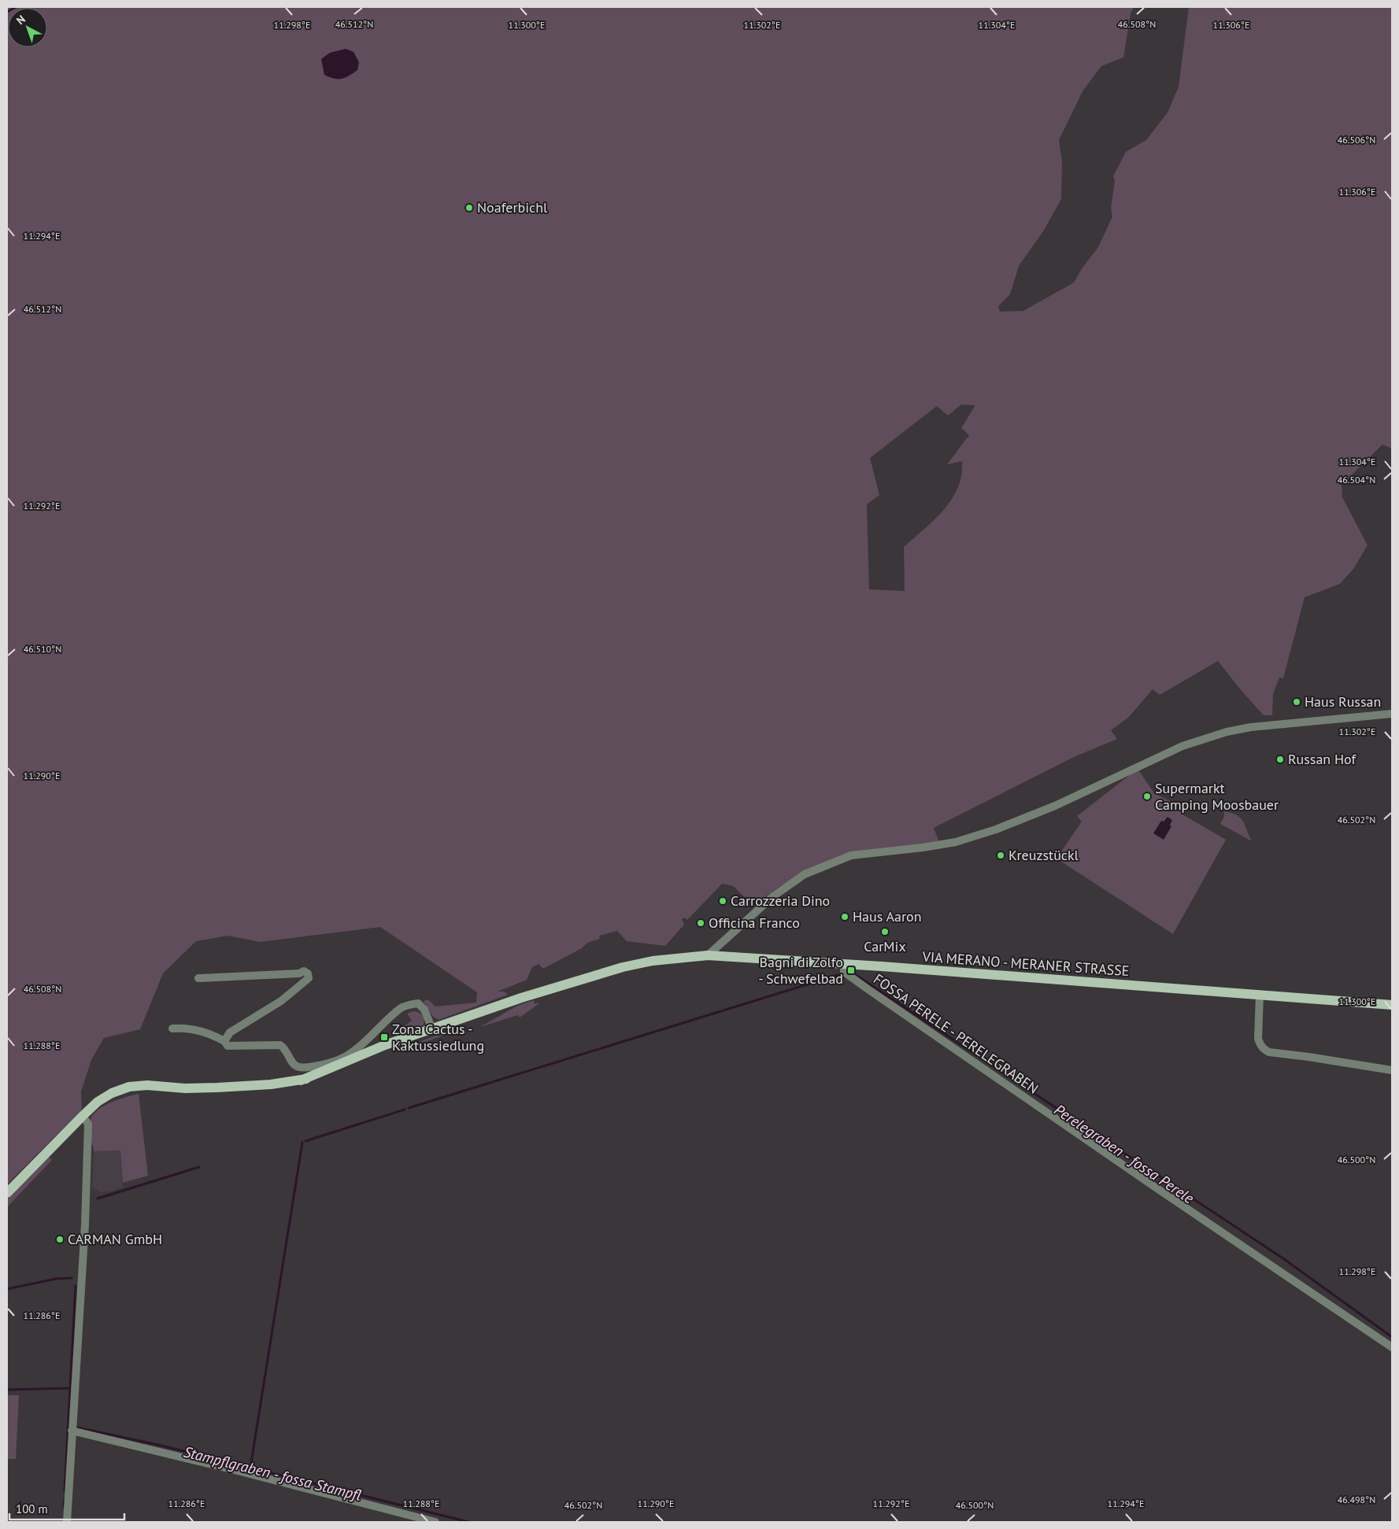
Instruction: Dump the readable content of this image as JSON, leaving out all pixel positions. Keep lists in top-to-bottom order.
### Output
{
  "streets": {
    "main road": ["VIA MERANO - MERANER STRASSE"],
    "street": ["FOSSA PERELE - PERELEGRABEN"]
  },
  "crossings": [
    ["VIA MERANO - MERANER STRASSE", "FOSSA PERELE - PERELEGRABEN"]
  ],
  "water": ["Perelegraben - fossa Perele", "Stampflgraben - fossa Stampfl"],
  "places": {
    "other": [
      "Noaferbichl",
      "Haus Russan",
      "Russan Hof",
      "Supermarkt Camping Moosbauer",
      "Kreuzstückl",
      "Carrozzeria Dino",
      "Haus Aaron",
      "Officina Franco",
      "CarMix",
      "CARMAN GmbH"
    ],
    "transit": ["Bagni di Zolfo - Schwefelbad", "Zona Cactus - Kaktussiedlung"]
  },
  "scale_bar": "100 m",
  "north": "top left",
  "coordinates": [
    "46.512°N",
    "46.508°N",
    "11.306°E",
    "11.298°E",
    "11.300°E",
    "11.302°E",
    "11.304°E",
    "46.506°N",
    "11.294°E",
    "46.504°N",
    "11.292°E",
    "46.510°N",
    "11.290°E",
    "46.502°N",
    "11.288°E",
    "46.500°N",
    "11.286°E",
    "46.498°N"
  ]
}
